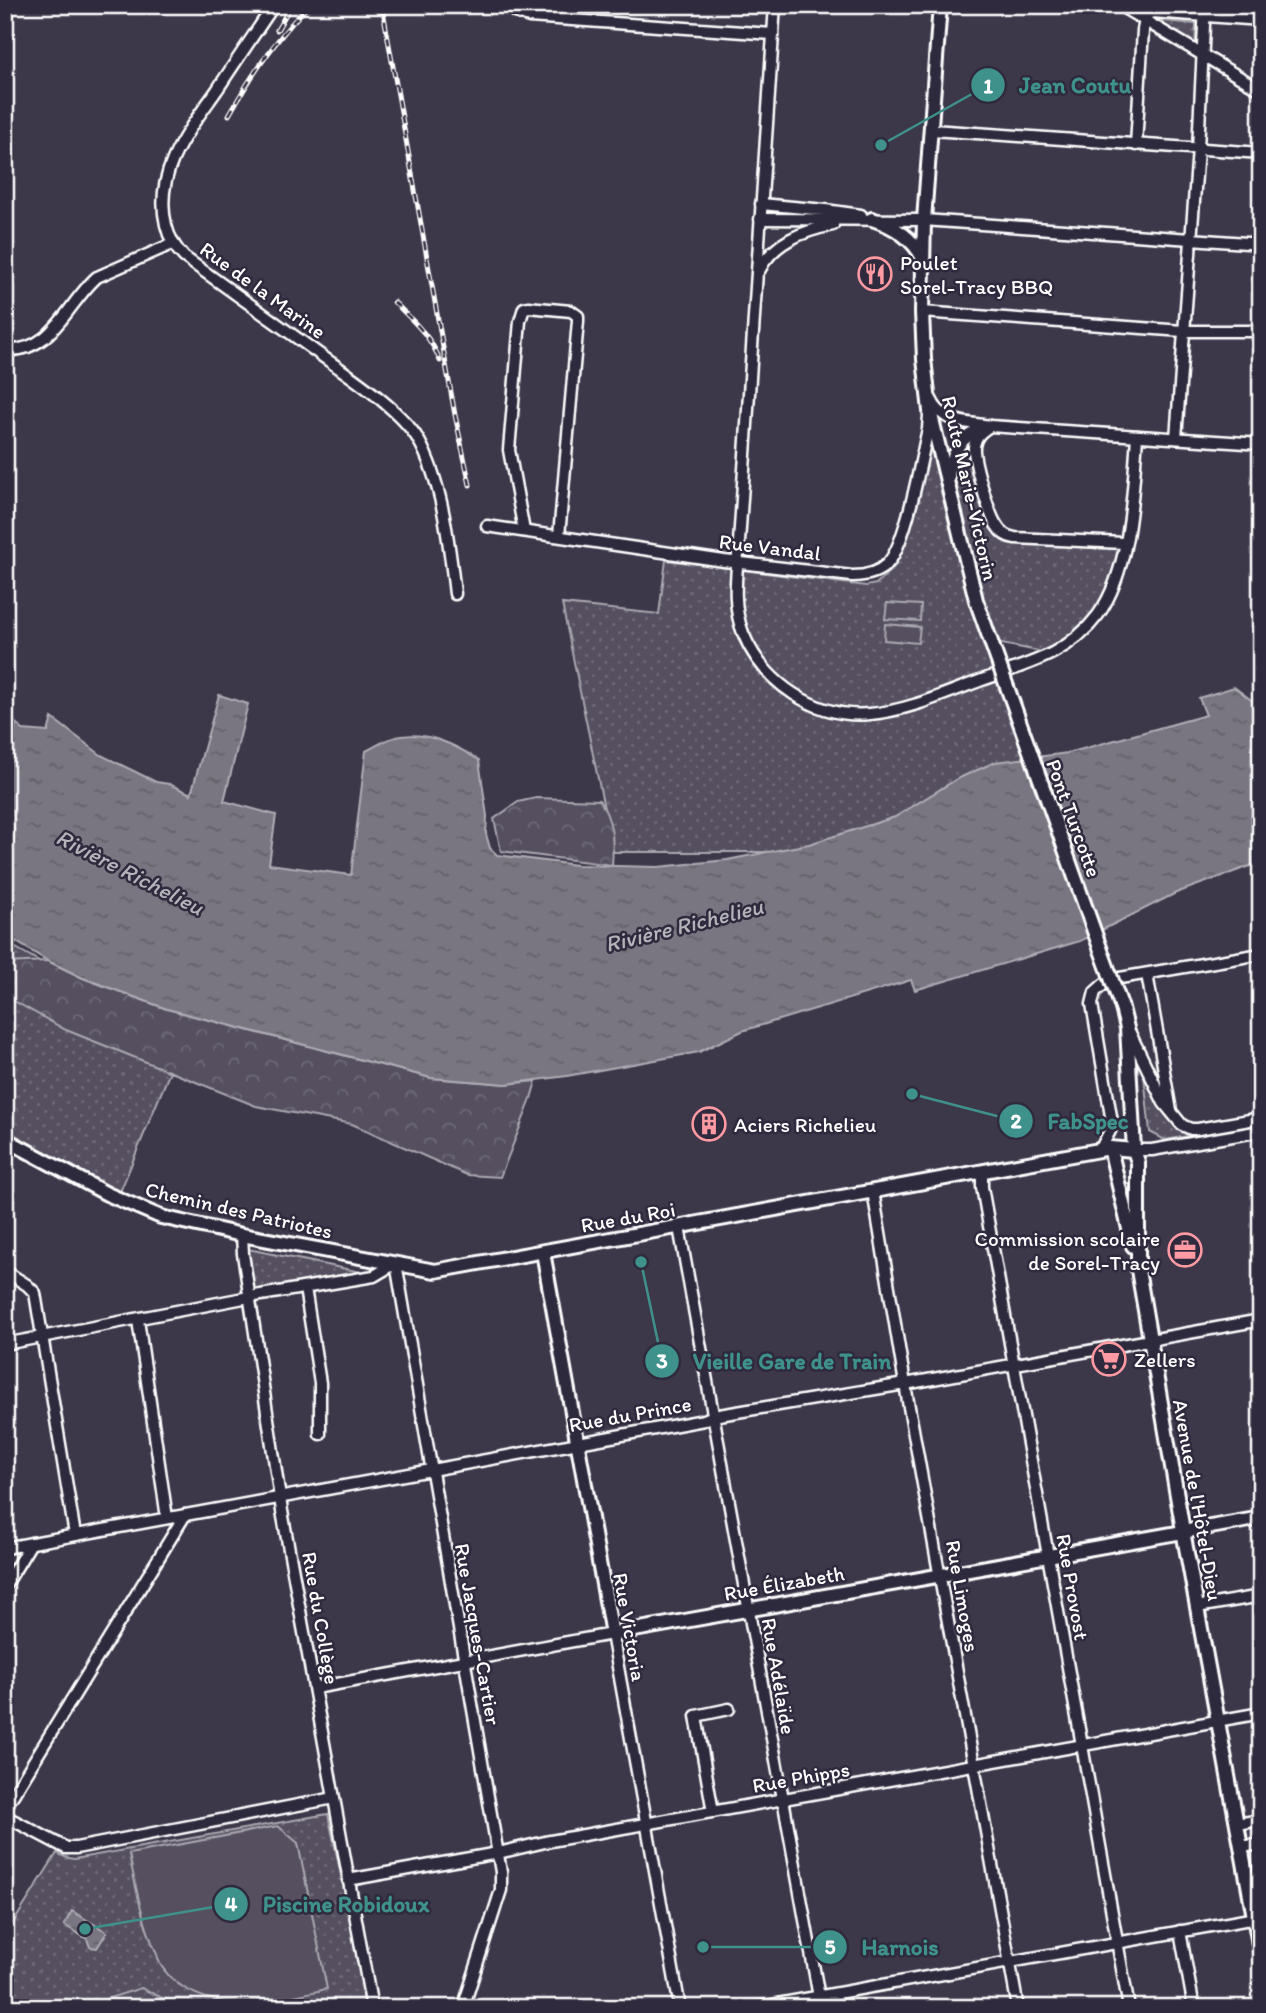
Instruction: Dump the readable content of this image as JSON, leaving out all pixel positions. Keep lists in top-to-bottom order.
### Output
{
  "streets": {
    "main road": [
      "Route Marie-Victorin",
      "Pont Turcotte",
      "Chemin des Patriotes",
      "Rue du Roi",
      "Avenue de l'Hôtel-Dieu",
      "Rue Élizabeth",
      "Rue Victoria"
    ],
    "street": [
      "Rue de la Marine",
      "Rue Vandal",
      "Rue du Prince",
      "Rue Provost",
      "Rue Limoges",
      "Rue du Collège",
      "Rue Jacques-Cartier",
      "Rue Adélaïde",
      "Rue Phipps"
    ]
  },
  "crossings": [
    ["Route Marie-Victorin", "Rue Vandal"],
    ["Route Marie-Victorin", "Pont Turcotte"],
    ["Pont Turcotte", "Avenue de l'Hôtel-Dieu"],
    ["Chemin des Patriotes", "Rue du Roi"],
    ["Chemin des Patriotes", "Rue du Collège"],
    ["Chemin des Patriotes", "Rue Jacques-Cartier"],
    ["Rue du Roi", "Avenue de l'Hôtel-Dieu"],
    ["Rue du Roi", "Rue Provost"],
    ["Rue du Roi", "Rue Limoges"],
    ["Rue du Roi", "Rue Victoria"],
    ["Rue du Roi", "Rue Jacques-Cartier"],
    ["Rue du Roi", "Rue Adélaïde"],
    ["Rue du Prince", "Avenue de l'Hôtel-Dieu"],
    ["Rue du Prince", "Rue Provost"],
    ["Rue du Prince", "Rue Limoges"],
    ["Rue du Prince", "Rue du Collège"],
    ["Rue du Prince", "Rue Victoria"],
    ["Rue du Prince", "Rue Jacques-Cartier"],
    ["Rue du Prince", "Rue Adélaïde"],
    ["Avenue de l'Hôtel-Dieu", "Rue Élizabeth"],
    ["Avenue de l'Hôtel-Dieu", "Rue Phipps"],
    ["Rue Élizabeth", "Rue Provost"],
    ["Rue Élizabeth", "Rue Limoges"],
    ["Rue Élizabeth", "Rue du Collège"],
    ["Rue Élizabeth", "Rue Victoria"],
    ["Rue Élizabeth", "Rue Jacques-Cartier"],
    ["Rue Élizabeth", "Rue Adélaïde"],
    ["Rue Provost", "Rue Phipps"],
    ["Rue Limoges", "Rue Phipps"],
    ["Rue du Collège", "Rue Phipps"],
    ["Rue Victoria", "Rue Phipps"],
    ["Rue Jacques-Cartier", "Rue Phipps"],
    ["Rue Adélaïde", "Rue Phipps"]
  ],
  "water": ["Rivière Richelieu"],
  "places": {
    "other": [
      "Jean Coutu",
      "FabSpec",
      "Vieille Gare de Train",
      "Piscine Robidoux",
      "Harnois"
    ],
    "restaurant": ["Poulet Sorel-Tracy BBQ"],
    "building": ["Aciers Richelieu"],
    "office": ["Commission scolaire de Sorel-Tracy"],
    "supermarket": ["Zellers"]
  }
}
